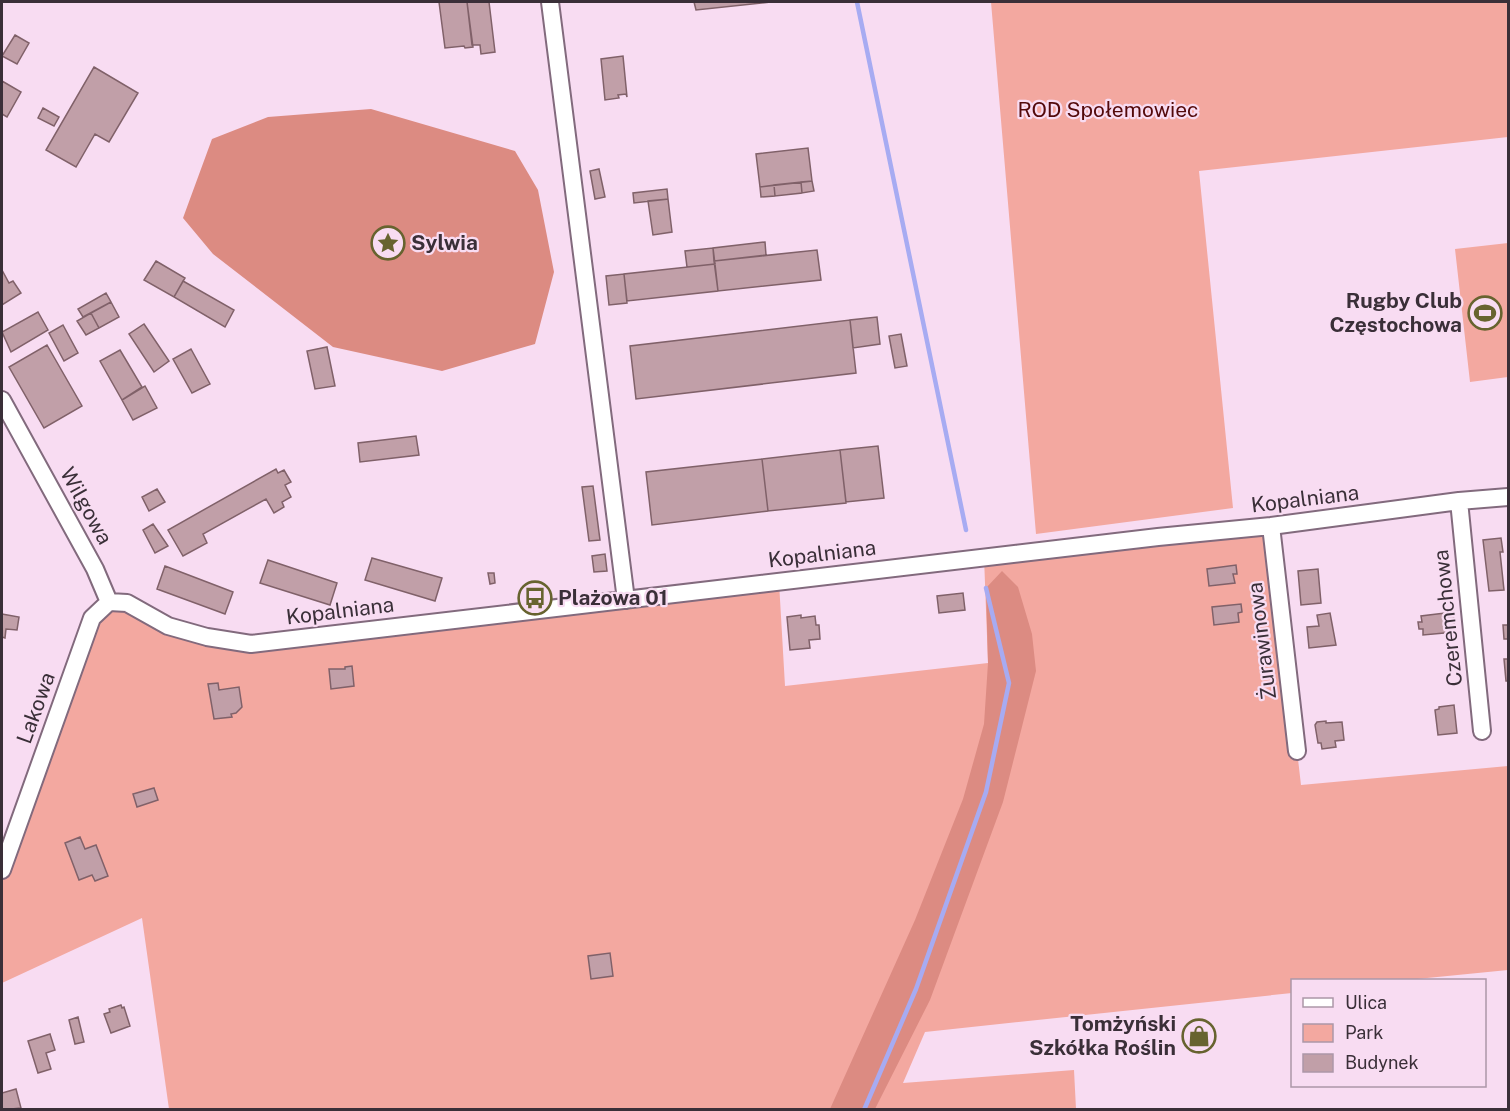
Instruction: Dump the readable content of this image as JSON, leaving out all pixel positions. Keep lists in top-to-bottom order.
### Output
{
  "streets": {
    "street": [
      "Kopalniana",
      "Wilgowa",
      "Czeremchowa",
      "Żurawinowa",
      "Lakowa"
    ]
  },
  "crossings": [
    ["Kopalniana", "Wilgowa"],
    ["Kopalniana", "Czeremchowa"],
    ["Kopalniana", "Żurawinowa"],
    ["Kopalniana", "Lakowa"],
    ["Wilgowa", "Lakowa"]
  ],
  "parks": ["ROD Społemowiec"],
  "places": {
    "place": ["Sylwia"],
    "sports": ["Rugby Club Częstochowa"],
    "bus stop": ["Plażowa 01"],
    "shop": ["Tomżyński Szkółka Roślin"]
  },
  "legend": ["Ulica", "Park", "Budynek"]
}
